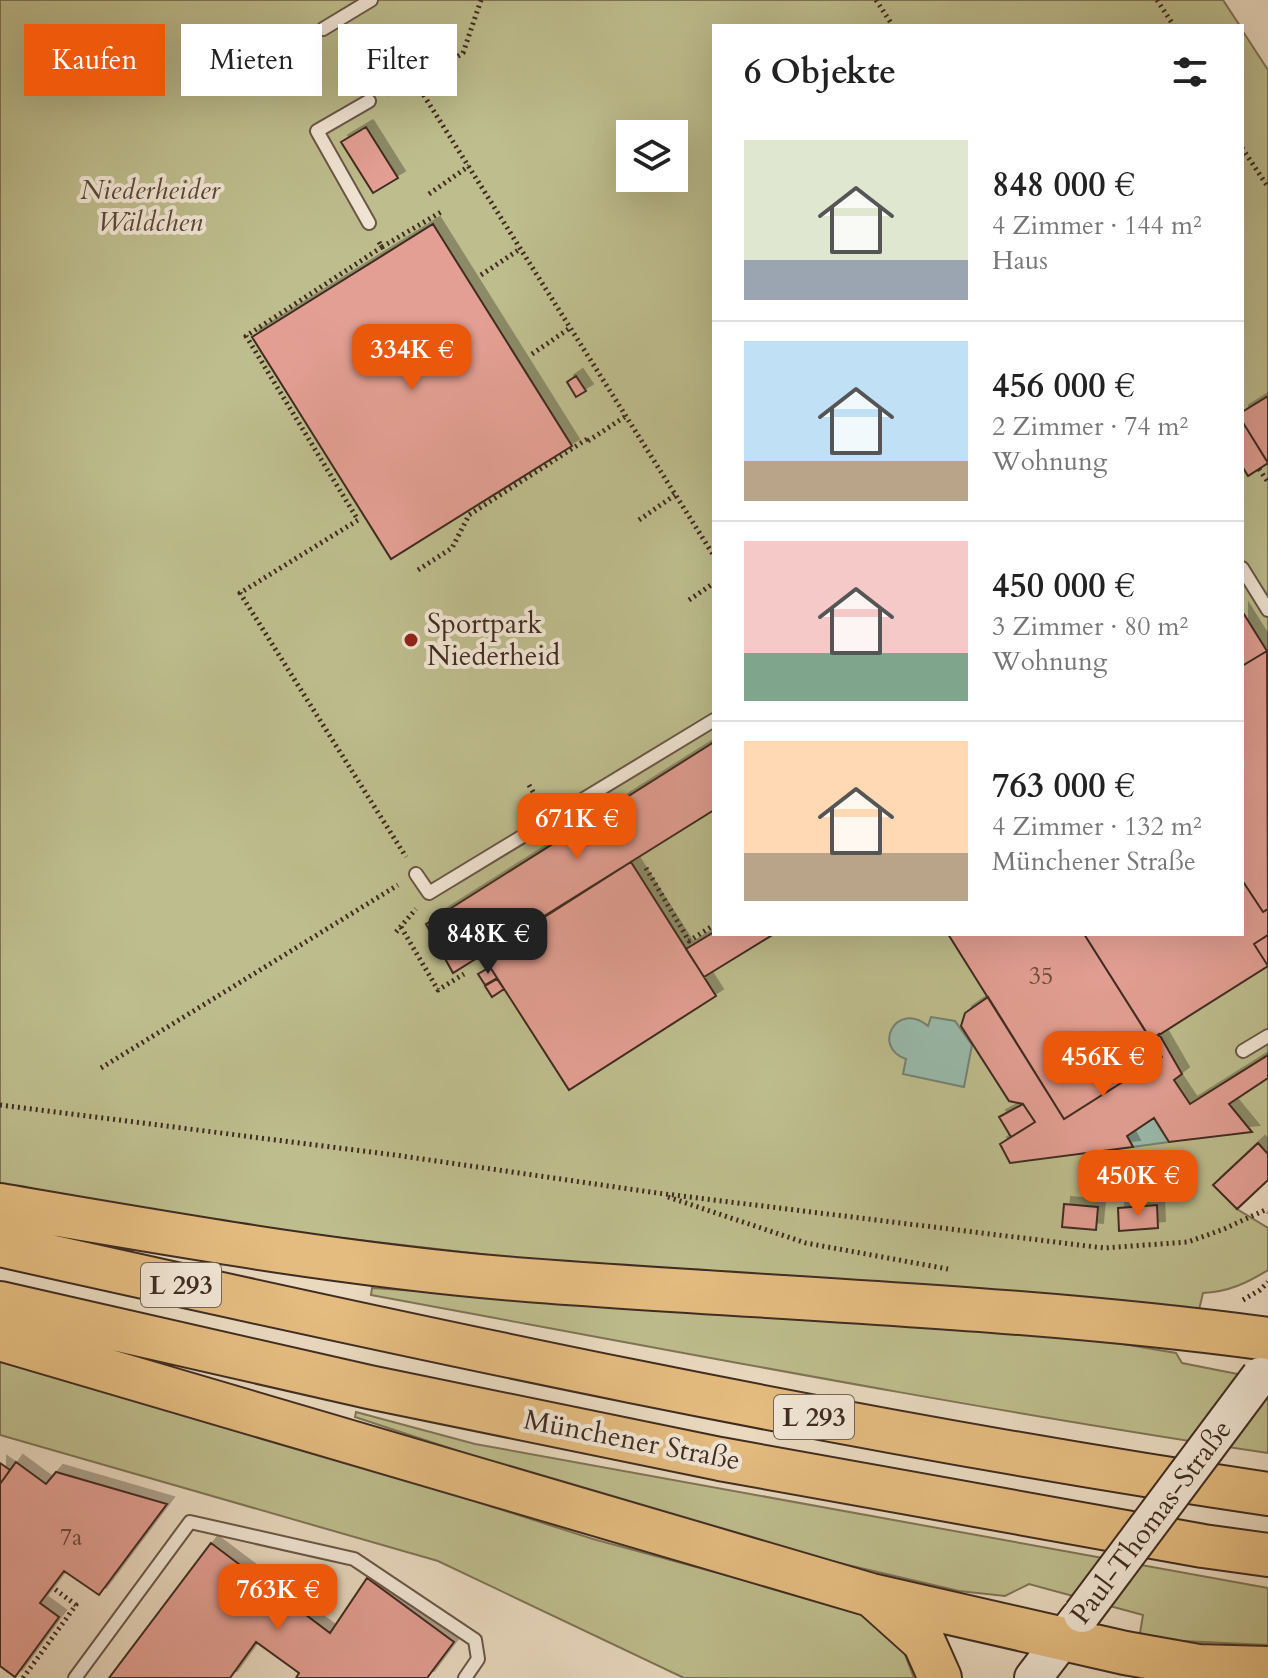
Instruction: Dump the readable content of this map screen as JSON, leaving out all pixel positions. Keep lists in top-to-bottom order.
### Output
{
  "streets": {
    "highway": ["L 293", "Münchener Straße"],
    "main road": ["Paul-Thomas-Straße"]
  },
  "parks": ["Niederheider Wäldchen"],
  "places": ["Sportpark Niederheid"],
  "house_numbers": ["35", "7a"],
  "page": {
    "chip": ["Kaufen", "Mieten", "Filter"],
    "heading": "6 Objekte",
    "list": [
      {
        "name": "848 000 €",
        "note": "4 Zimmer · 144 m² · Haus"
      },
      {
        "name": "456 000 €",
        "note": "2 Zimmer · 74 m² · Wohnung"
      },
      {
        "name": "450 000 €",
        "note": "3 Zimmer · 80 m² · Wohnung"
      },
      {
        "name": "763 000 €",
        "note": "4 Zimmer · 132 m² · Münchener Straße"
      }
    ],
    "price": [
      "334K €",
      "671K €",
      "848K €",
      "456K €",
      "450K €",
      "763K €"
    ]
  }
}
